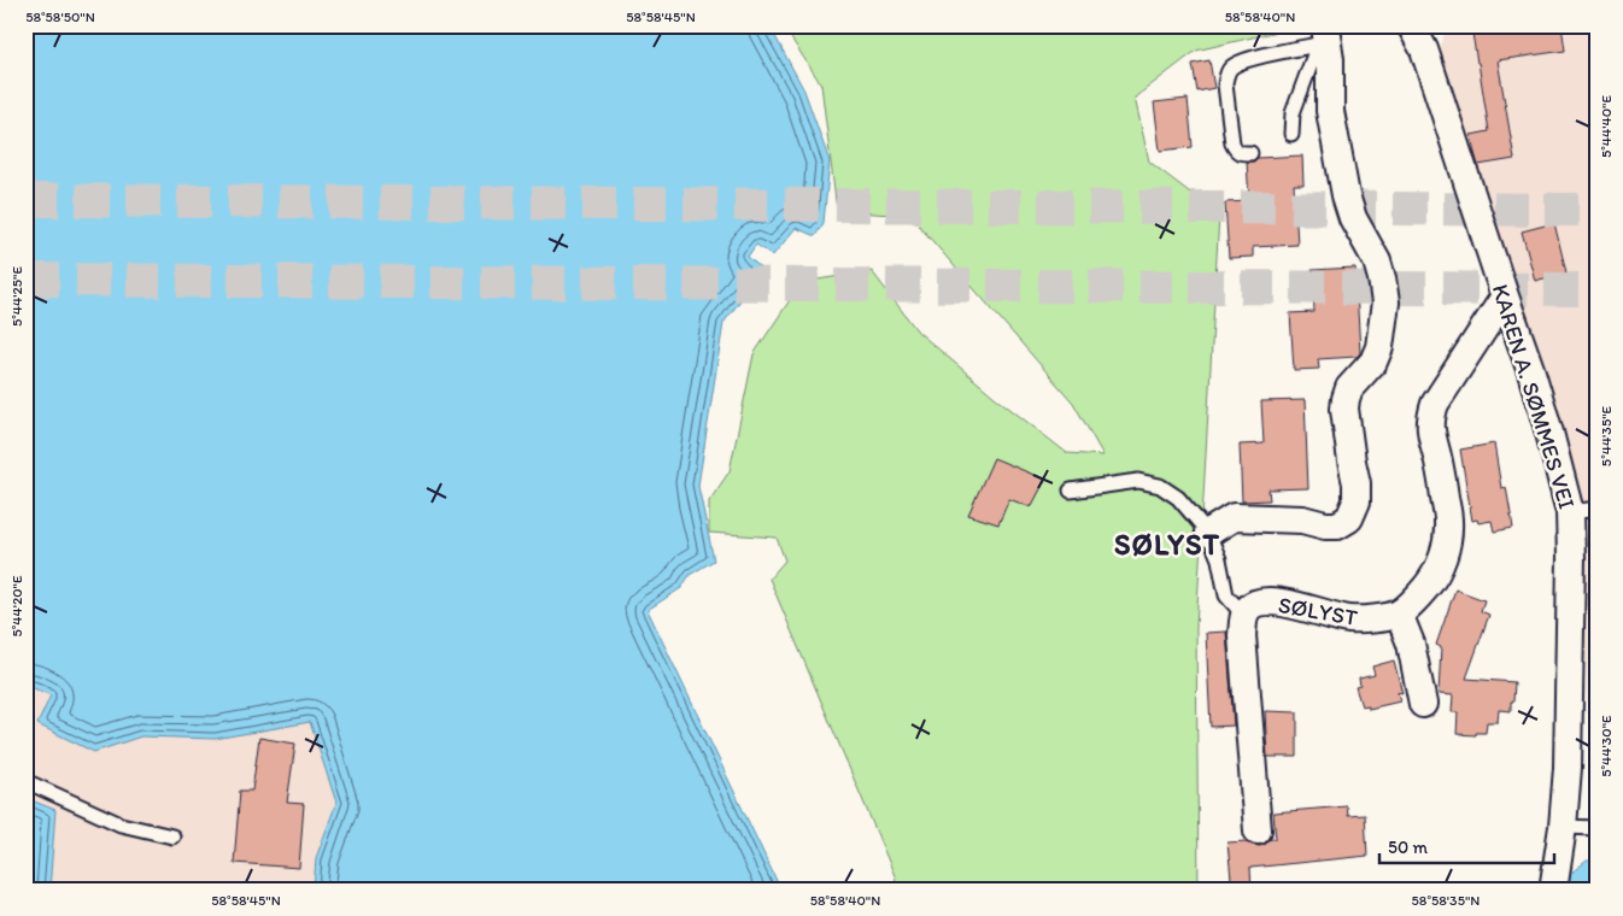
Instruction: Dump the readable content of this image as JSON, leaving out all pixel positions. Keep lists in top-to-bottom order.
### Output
{
  "streets": {
    "street": ["KAREN A. SØMMES VEI", "SØLYST"]
  },
  "districts": ["SØLYST"],
  "scale_bar": "50 m",
  "coordinates": [
    "58°58'50\"N",
    "58°58'45\"N",
    "58°58'40\"N",
    "5°44'40\"E",
    "5°44'25\"E",
    "5°44'35\"E",
    "5°44'20\"E",
    "5°44'30\"E",
    "58°58'35\"N"
  ]
}
